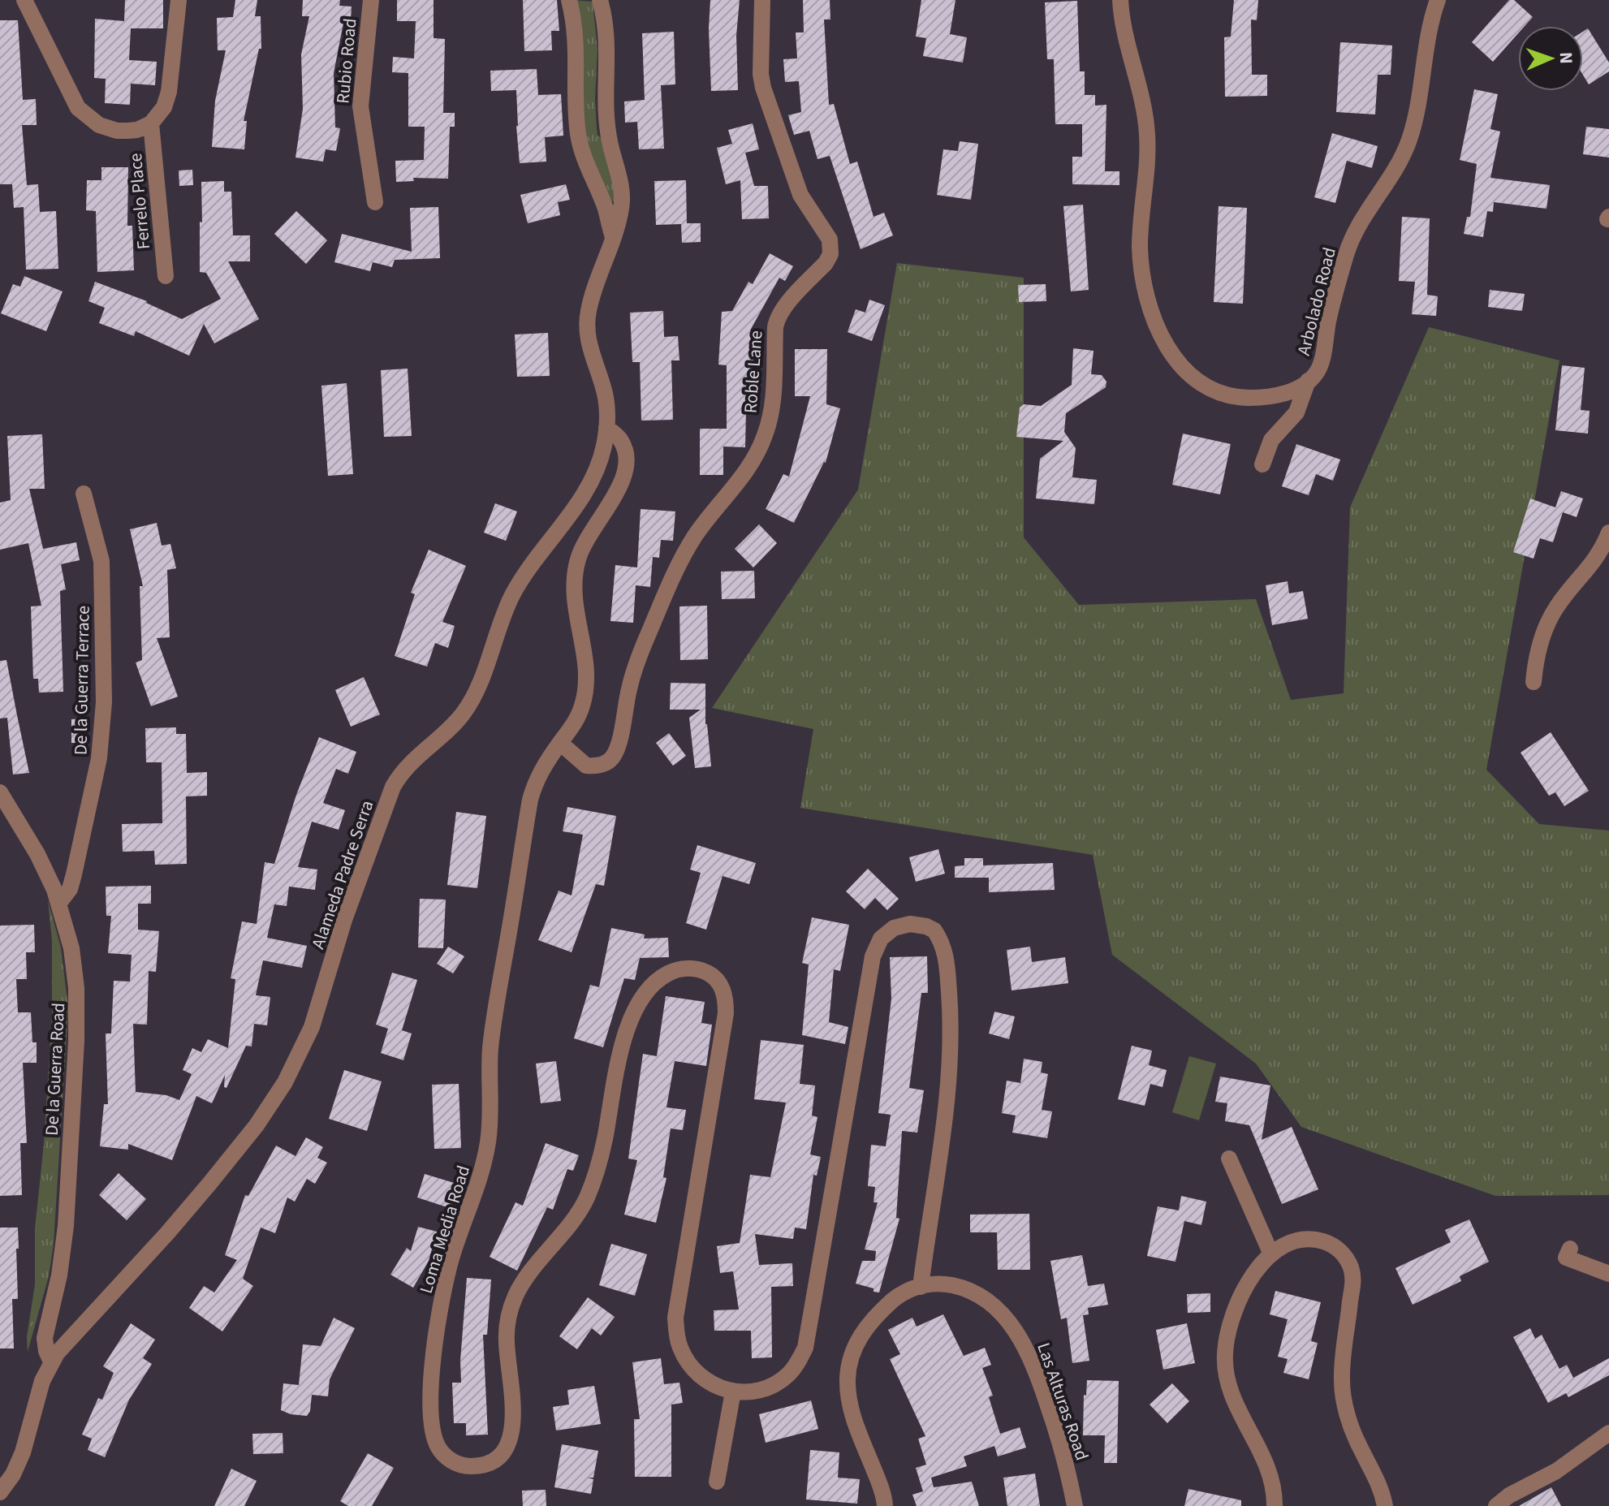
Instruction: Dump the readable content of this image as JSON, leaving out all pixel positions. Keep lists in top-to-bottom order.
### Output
{
  "streets": {
    "street": [
      "Rubio Road",
      "Ferrelo Place",
      "Arbolado Road",
      "Roble Lane",
      "De la Guerra Terrace",
      "Alameda Padre Serra",
      "De la Guerra Road",
      "Loma Media Road",
      "Las Alturas Road"
    ]
  },
  "crossings": [
    ["Roble Lane", "Loma Media Road"],
    ["De la Guerra Terrace", "De la Guerra Road"],
    ["Alameda Padre Serra", "De la Guerra Road"],
    ["Alameda Padre Serra", "Loma Media Road"]
  ],
  "north": "right"
}
